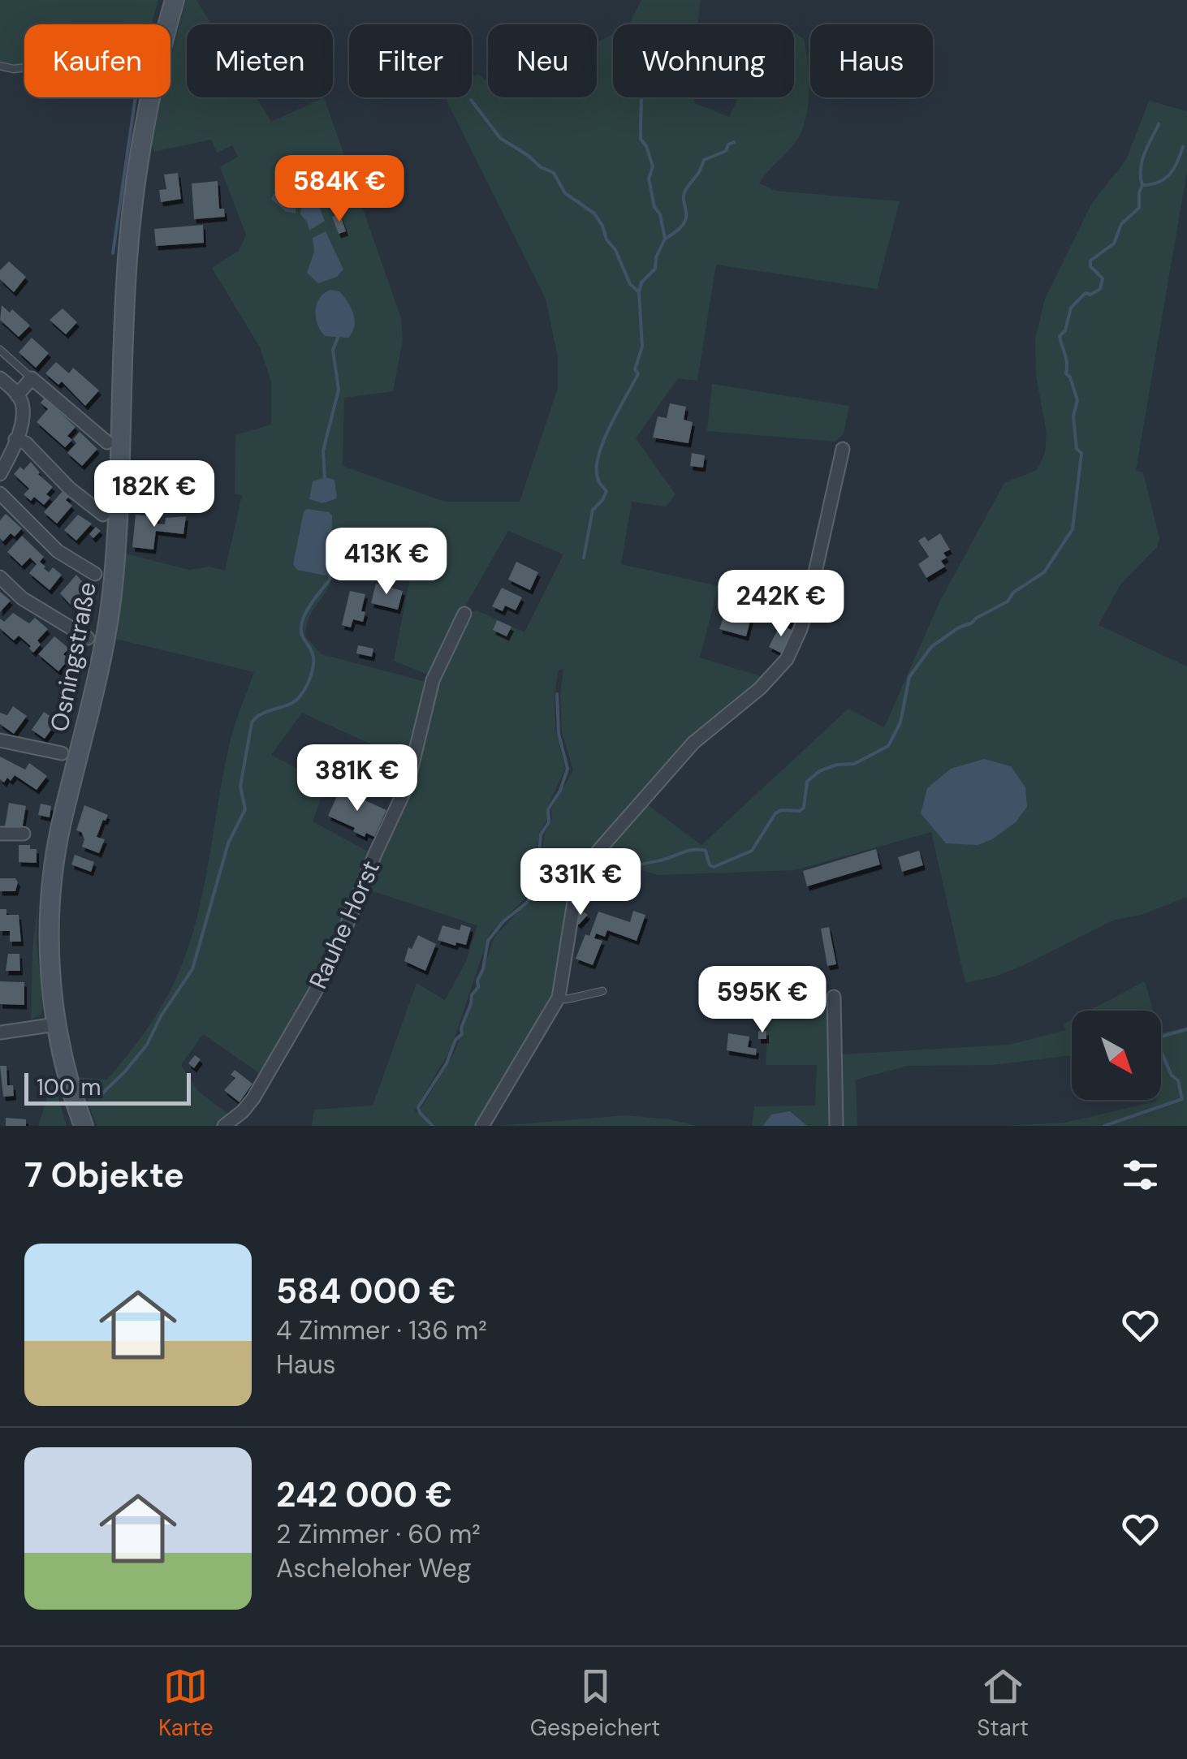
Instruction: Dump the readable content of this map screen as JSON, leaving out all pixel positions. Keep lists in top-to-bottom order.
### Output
{
  "streets": {
    "street": ["Osningstraße", "Rauhe Horst"]
  },
  "scale_bar": "100 m",
  "north": "bottom right",
  "page": {
    "chip": [
      "Kaufen",
      "Mieten",
      "Filter",
      "Neu",
      "Wohnung",
      "Haus"
    ],
    "price": [
      "584K €",
      "182K €",
      "413K €",
      "242K €",
      "381K €",
      "331K €",
      "595K €"
    ],
    "scale": "100 m",
    "heading": "7 Objekte",
    "list": [
      {
        "name": "584 000 €",
        "note": "4 Zimmer · 136 m² · Haus"
      },
      {
        "name": "242 000 €",
        "note": "2 Zimmer · 60 m² · Ascheloher Weg"
      }
    ],
    "tabs": ["Karte", "Gespeichert", "Start"]
  }
}
